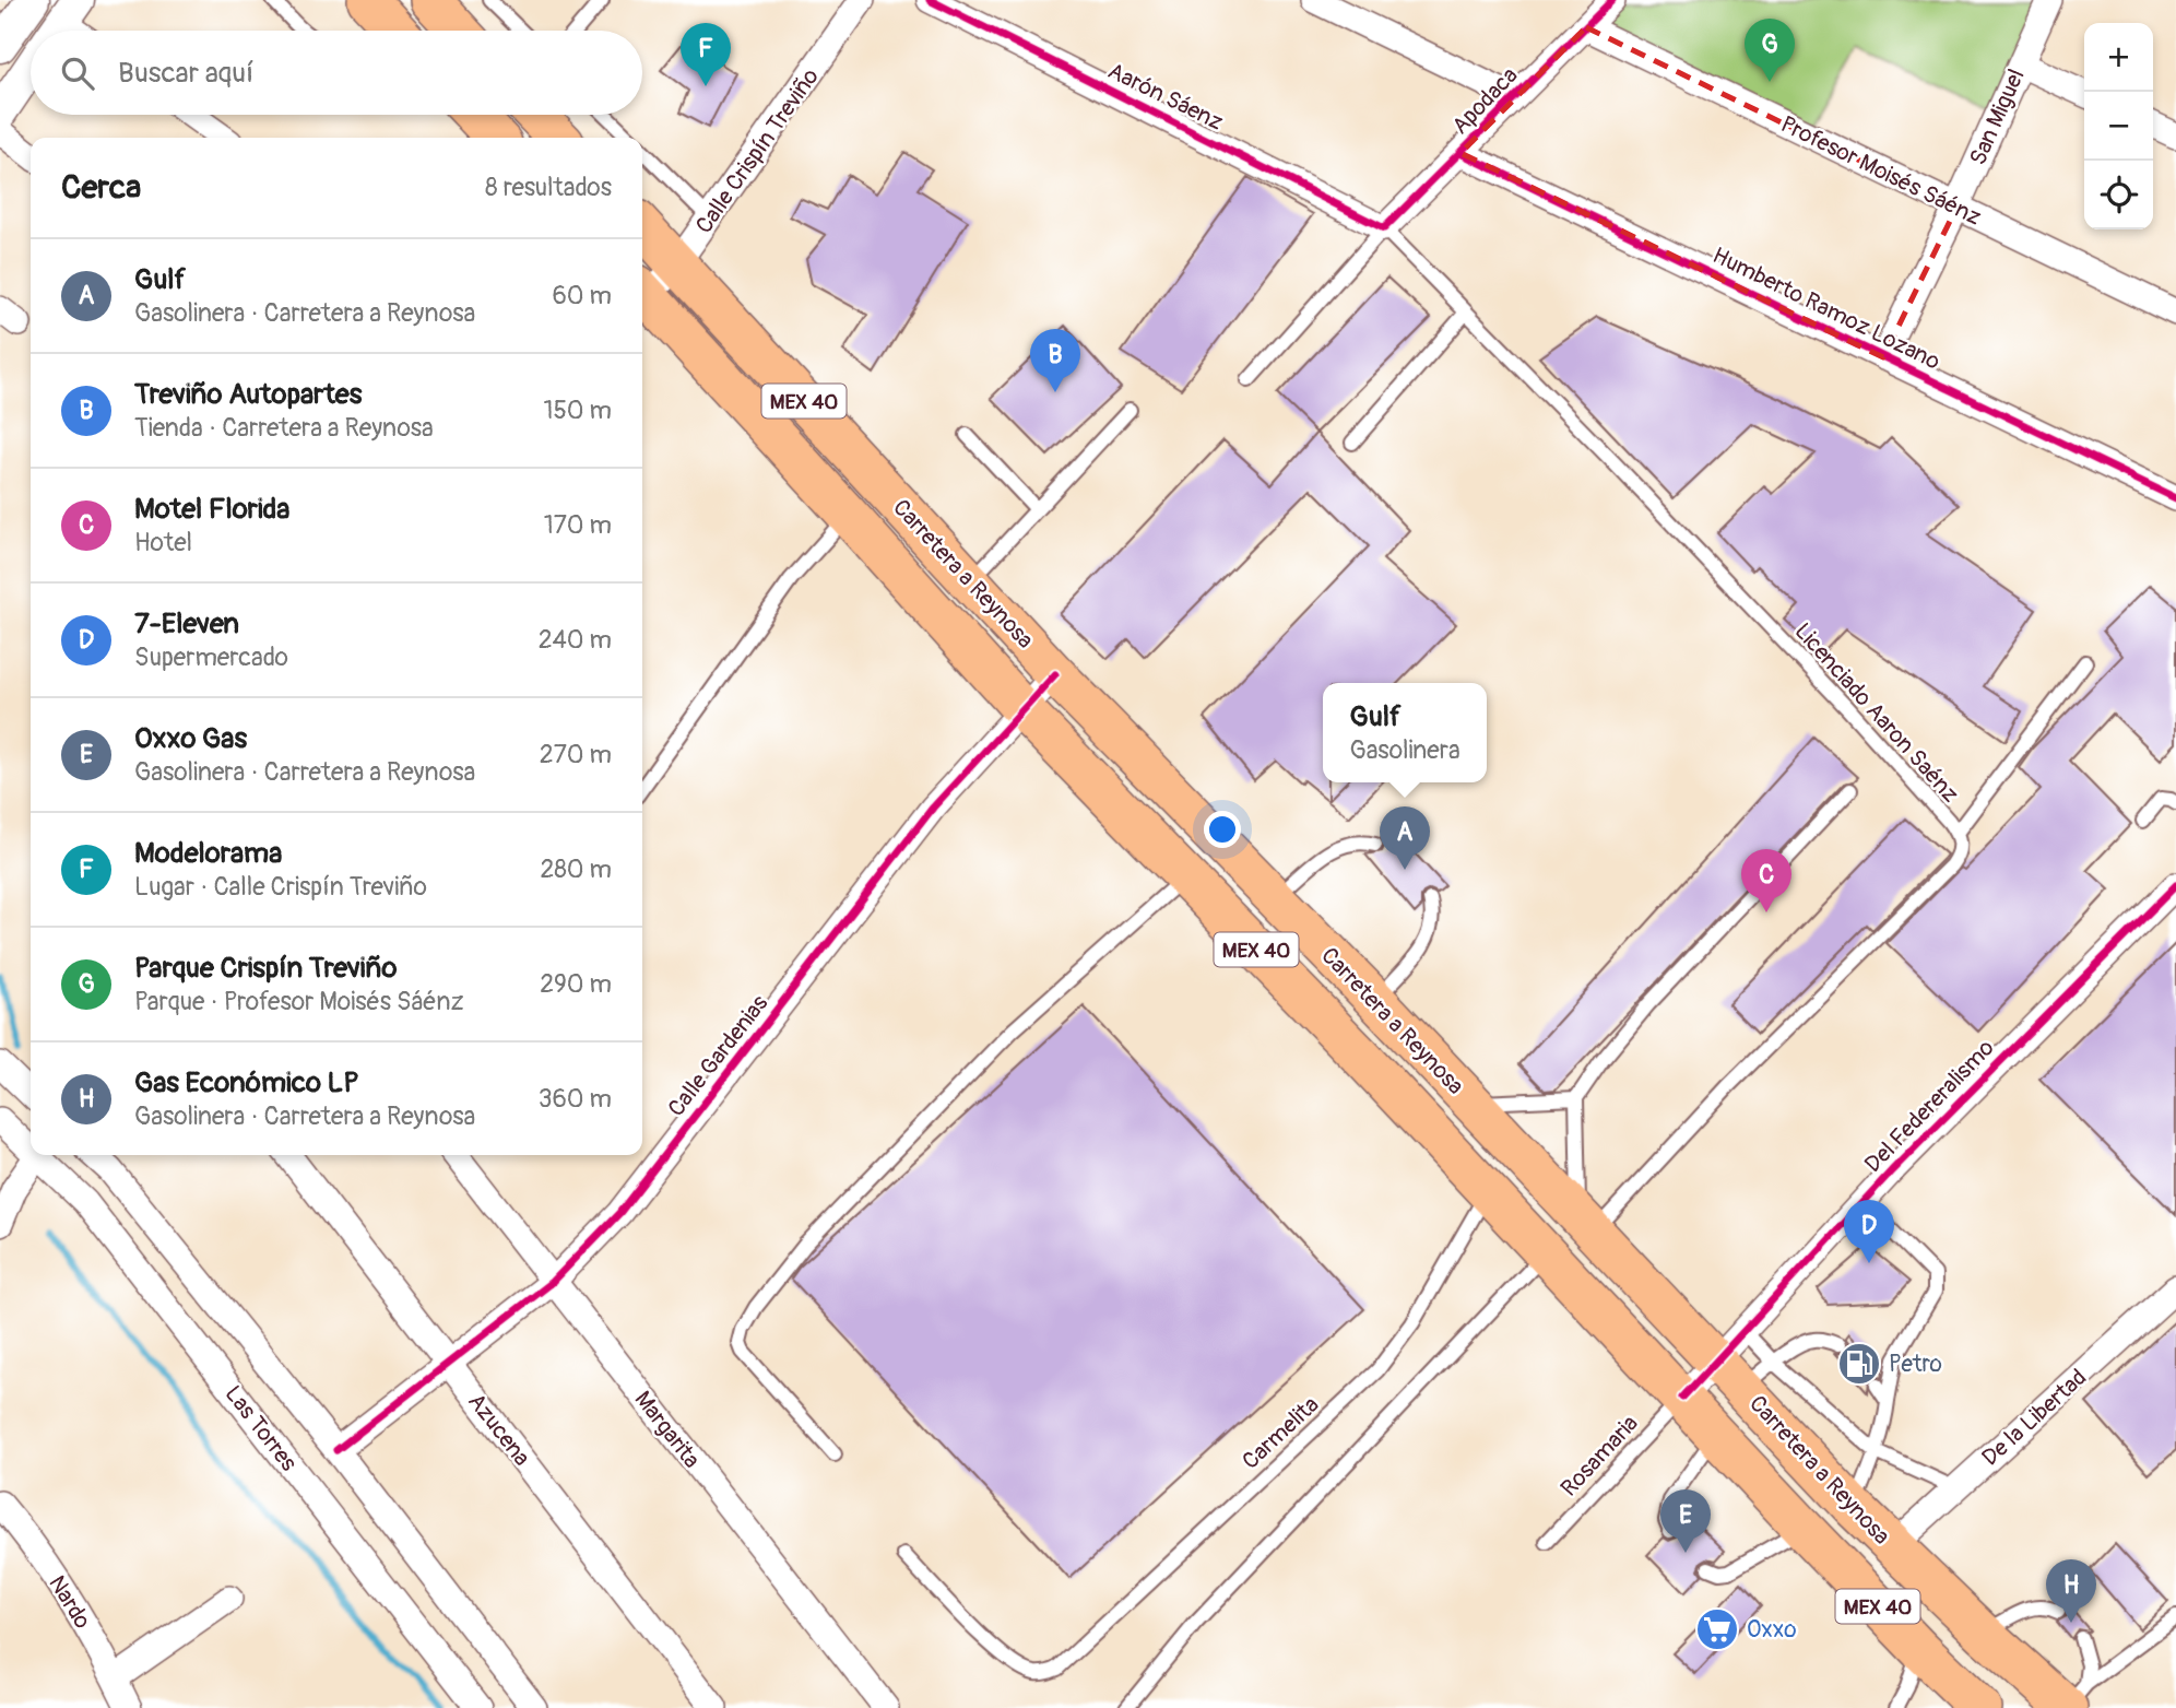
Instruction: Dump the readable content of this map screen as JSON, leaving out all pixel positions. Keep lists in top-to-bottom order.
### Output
{
  "streets": {
    "main road": ["MEX 40", "Carretera a Reynosa"],
    "street": [
      "Aarón Sáenz",
      "Apodaca",
      "San Miguel",
      "Calle Crispín Treviño",
      "Profesor Moisés Sáénz",
      "Humberto Ramoz Lozano",
      "Calle Gardenias",
      "Del Federeralismo",
      "De la Libertad",
      "Las Torres",
      "Azucena",
      "Margarita",
      "Nardo"
    ],
    "lane": ["Licenciado Aaron Saénz", "Carmelita", "Rosamaria"]
  },
  "crossings": [
    ["Aarón Sáenz", "Apodaca"],
    ["Aarón Sáenz", "Licenciado Aaron Saénz"],
    ["Apodaca", "Profesor Moisés Sáénz"],
    ["Apodaca", "Humberto Ramoz Lozano"],
    ["Apodaca", "Licenciado Aaron Saénz"],
    ["San Miguel", "Profesor Moisés Sáénz"],
    ["San Miguel", "Humberto Ramoz Lozano"],
    ["Calle Crispín Treviño", "Carretera a Reynosa"],
    ["Carretera a Reynosa", "Licenciado Aaron Saénz"],
    ["Carretera a Reynosa", "Calle Gardenias"],
    ["Carretera a Reynosa", "Del Federeralismo"],
    ["Carretera a Reynosa", "De la Libertad"],
    ["Carretera a Reynosa", "Carmelita"],
    ["Carretera a Reynosa", "Rosamaria"],
    ["Calle Gardenias", "Azucena"],
    ["Calle Gardenias", "Margarita"],
    ["Del Federeralismo", "Rosamaria"]
  ],
  "places": {
    "fuel station": ["Petro"],
    "supermarket": ["Oxxo"]
  },
  "page": {
    "pins": [
      "G",
      "F",
      "B",
      "A",
      "C",
      "D",
      "E",
      "H"
    ],
    "map_buttons": ["+", "−"],
    "search": "Buscar aquí",
    "heading": ["Cerca", "8 resultados"],
    "list": [
      {
        "mark": "A",
        "name": "Gulf",
        "note": "Gasolinera · Carretera a Reynosa",
        "value": "60 m"
      },
      {
        "mark": "B",
        "name": "Treviño Autopartes",
        "note": "Tienda · Carretera a Reynosa",
        "value": "150 m"
      },
      {
        "mark": "C",
        "name": "Motel Florida",
        "note": "Hotel",
        "value": "170 m"
      },
      {
        "mark": "D",
        "name": "7-Eleven",
        "note": "Supermercado",
        "value": "240 m"
      },
      {
        "mark": "E",
        "name": "Oxxo Gas",
        "note": "Gasolinera · Carretera a Reynosa",
        "value": "270 m"
      },
      {
        "mark": "F",
        "name": "Modelorama",
        "note": "Lugar · Calle Crispín Treviño",
        "value": "280 m"
      },
      {
        "mark": "G",
        "name": "Parque Crispín Treviño",
        "note": "Parque · Profesor Moisés Sáénz",
        "value": "290 m"
      },
      {
        "mark": "H",
        "name": "Gas Económico LP",
        "note": "Gasolinera · Carretera a Reynosa",
        "value": "360 m"
      }
    ],
    "popup": ["Gulf", "Gasolinera"]
  }
}
